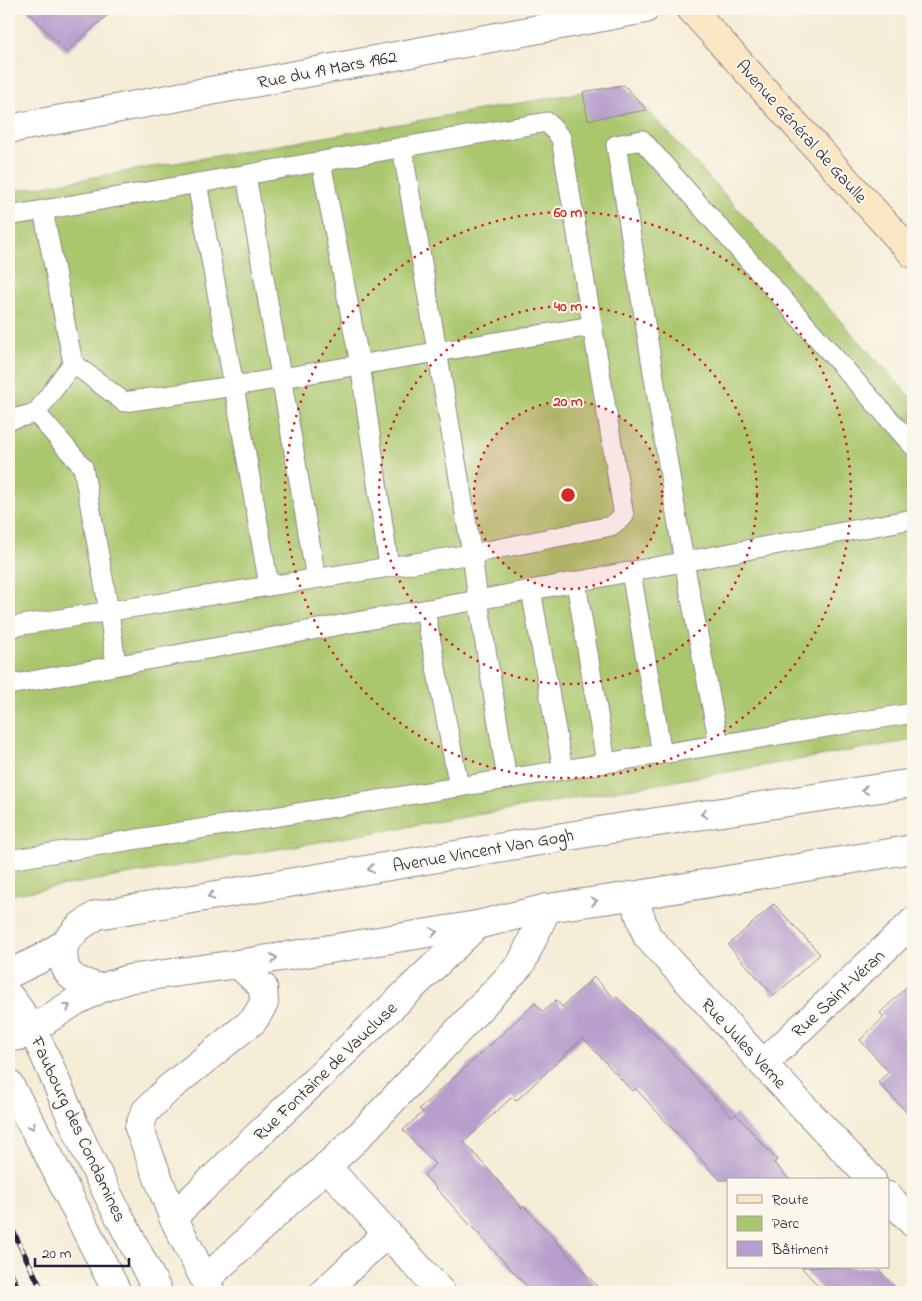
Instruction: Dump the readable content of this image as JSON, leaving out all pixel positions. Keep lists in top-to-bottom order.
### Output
{
  "streets": {
    "street": [
      "Rue du 19 Mars 1962",
      "Avenue Général de Gaulle",
      "Avenue Vincent Van Gogh",
      "Rue Saint-Véran",
      "Rue Jules Verne",
      "Rue Fontaine de Vaucluse",
      "Faubourg des Condamines"
    ]
  },
  "crossings": [
    ["Rue Saint-Véran", "Rue Jules Verne"]
  ],
  "legend": ["Route", "Parc", "Bâtiment"],
  "scale_bar": "20 m",
  "rings": ["60 m", "40 m", "20 m"]
}
